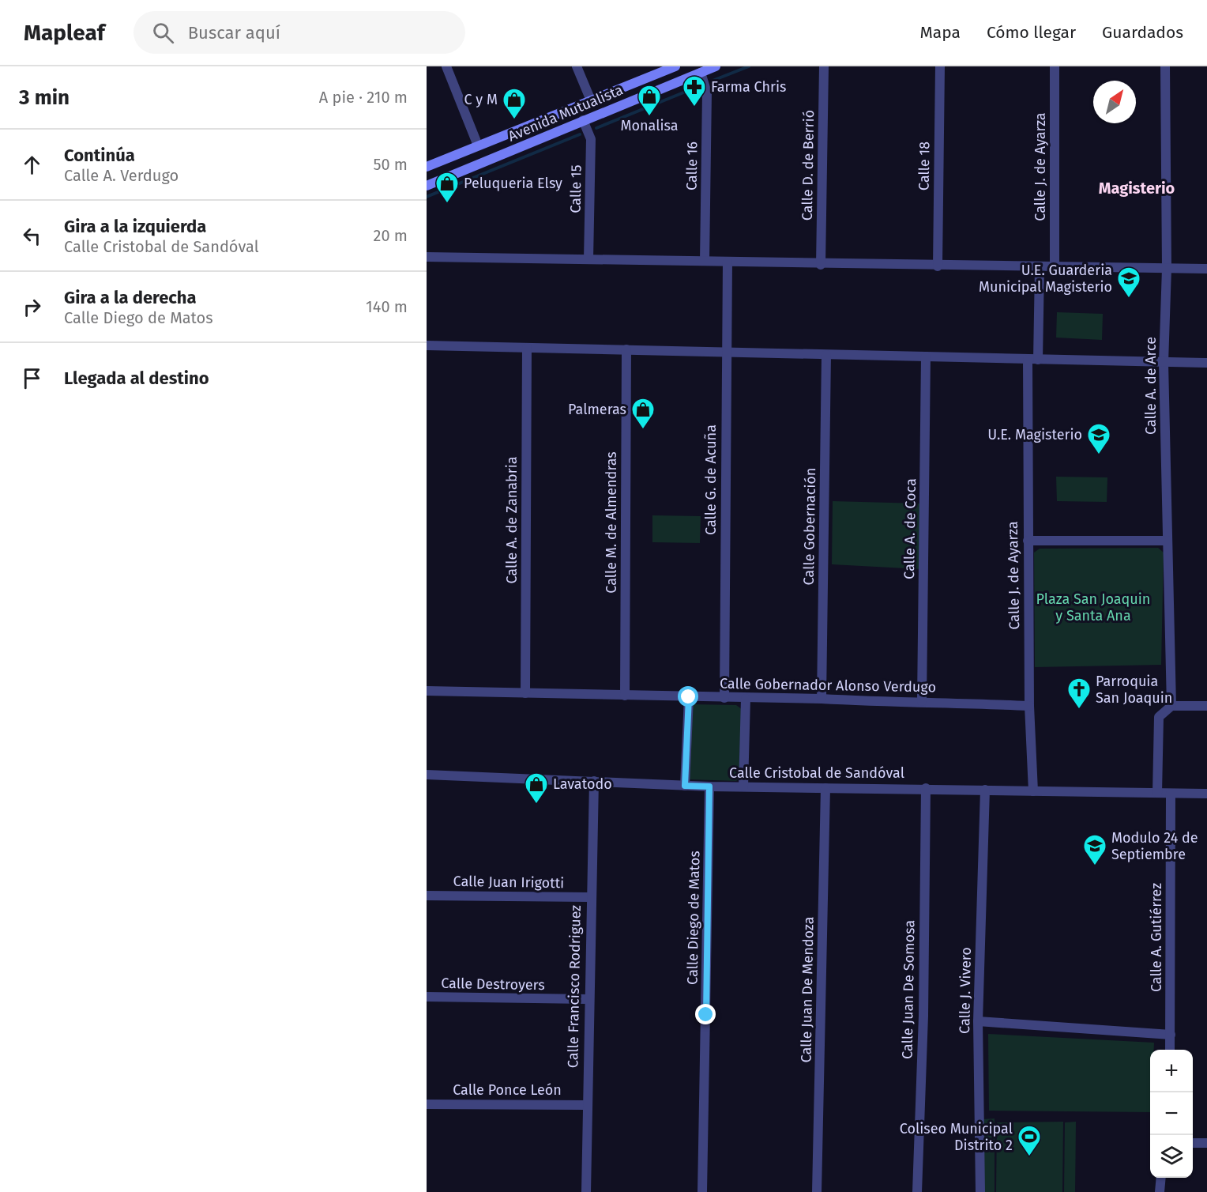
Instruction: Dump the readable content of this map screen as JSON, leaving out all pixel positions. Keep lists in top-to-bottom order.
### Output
{
  "streets": {
    "main road": ["Avenida Mutualista"],
    "street": [
      "Calle D. de Berrió",
      "Calle 16",
      "Calle 18",
      "Calle J. de Ayarza",
      "Calle 15",
      "Calle A. de Arce",
      "Calle G. de Acuña",
      "Calle A. de Zanabria",
      "Calle M. de Almendras",
      "Calle Gobernación",
      "Calle A. de Coca",
      "Calle Gobernador Alonso Verdugo",
      "Calle Cristobal de Sandóval",
      "Calle Juan Irigotti",
      "Calle Diego de Matos",
      "Calle A. Gutiérrez",
      "Calle Destroyers",
      "Calle Francisco Rodriguez",
      "Calle Juan De Mendoza",
      "Calle Juan De Somosa",
      "Calle J. Vivero",
      "Calle Ponce León"
    ]
  },
  "crossings": [
    ["Avenida Mutualista", "Calle 16"],
    ["Avenida Mutualista", "Calle 15"],
    ["Calle J. de Ayarza", "Calle Gobernador Alonso Verdugo"],
    ["Calle J. de Ayarza", "Calle Cristobal de Sandóval"],
    ["Calle G. de Acuña", "Calle Gobernador Alonso Verdugo"],
    ["Calle A. de Zanabria", "Calle Gobernador Alonso Verdugo"],
    ["Calle M. de Almendras", "Calle Gobernador Alonso Verdugo"],
    ["Calle Gobernación", "Calle Gobernador Alonso Verdugo"],
    ["Calle A. de Coca", "Calle Gobernador Alonso Verdugo"],
    ["Calle Cristobal de Sandóval", "Calle Diego de Matos"],
    ["Calle Cristobal de Sandóval", "Calle A. Gutiérrez"],
    ["Calle Cristobal de Sandóval", "Calle Francisco Rodriguez"],
    ["Calle Cristobal de Sandóval", "Calle Juan De Mendoza"],
    ["Calle Cristobal de Sandóval", "Calle Juan De Somosa"],
    ["Calle Cristobal de Sandóval", "Calle J. Vivero"],
    ["Calle Juan Irigotti", "Calle Francisco Rodriguez"],
    ["Calle Destroyers", "Calle Francisco Rodriguez"],
    ["Calle Francisco Rodriguez", "Calle Ponce León"]
  ],
  "districts": ["Magisterio"],
  "parks": ["Plaza San Joaquin y Santa Ana"],
  "places": {
    "pharmacy": ["Farma Chris"],
    "shop": [
      "Monalisa",
      "C y M",
      "Peluqueria Elsy",
      "Palmeras",
      "Lavatodo"
    ],
    "school or university": ["U.E. Guarderia Municipal Magisterio", "U.E. Magisterio", "Modulo 24 de Septiembre"],
    "church": ["Parroquia San Joaquin"],
    "sports": ["Coliseo Municipal Distrito 2"]
  },
  "north": "top right",
  "page": {
    "header": "Mapleaf",
    "search": "Buscar aquí",
    "nav": ["Mapa", "Cómo llegar", "Guardados"],
    "heading": ["3 min", "A pie · 210 m"],
    "list": [
      ["Continúa", "Calle A. Verdugo", "50 m"],
      ["Gira a la izquierda", "Calle Cristobal de Sandóval", "20 m"],
      ["Gira a la derecha", "Calle Diego de Matos", "140 m"],
      "Llegada al destino"
    ],
    "map_buttons": ["+", "−"]
  }
}
